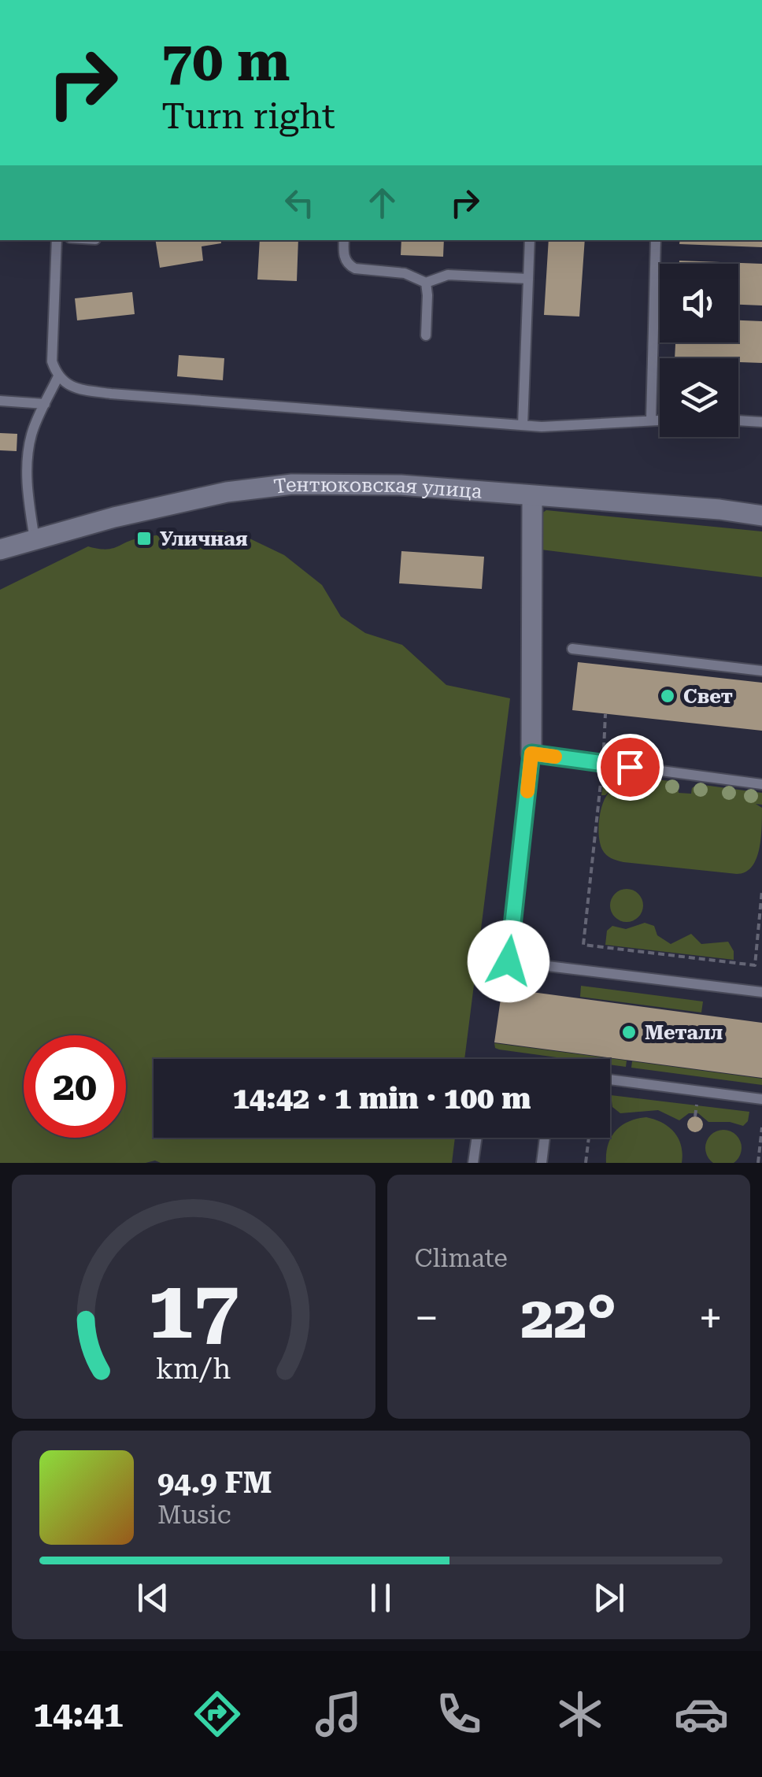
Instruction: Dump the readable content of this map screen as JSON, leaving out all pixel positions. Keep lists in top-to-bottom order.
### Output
{
  "streets": {
    "street": ["Тентюковская улица"]
  },
  "places": {
    "transit": ["Уличная"],
    "other": ["Свет", "Металл"]
  },
  "page": {
    "turn": ["70 m", "Turn right"],
    "limit": "20",
    "trip": "14:42 · 1 min · 100 m",
    "tile": "Climate",
    "heat": ["−", "22°", "+"],
    "song": ["94.9 FM", "Music"],
    "tabs": "14:41",
    "gauge": ["17", "km/h"]
  }
}
